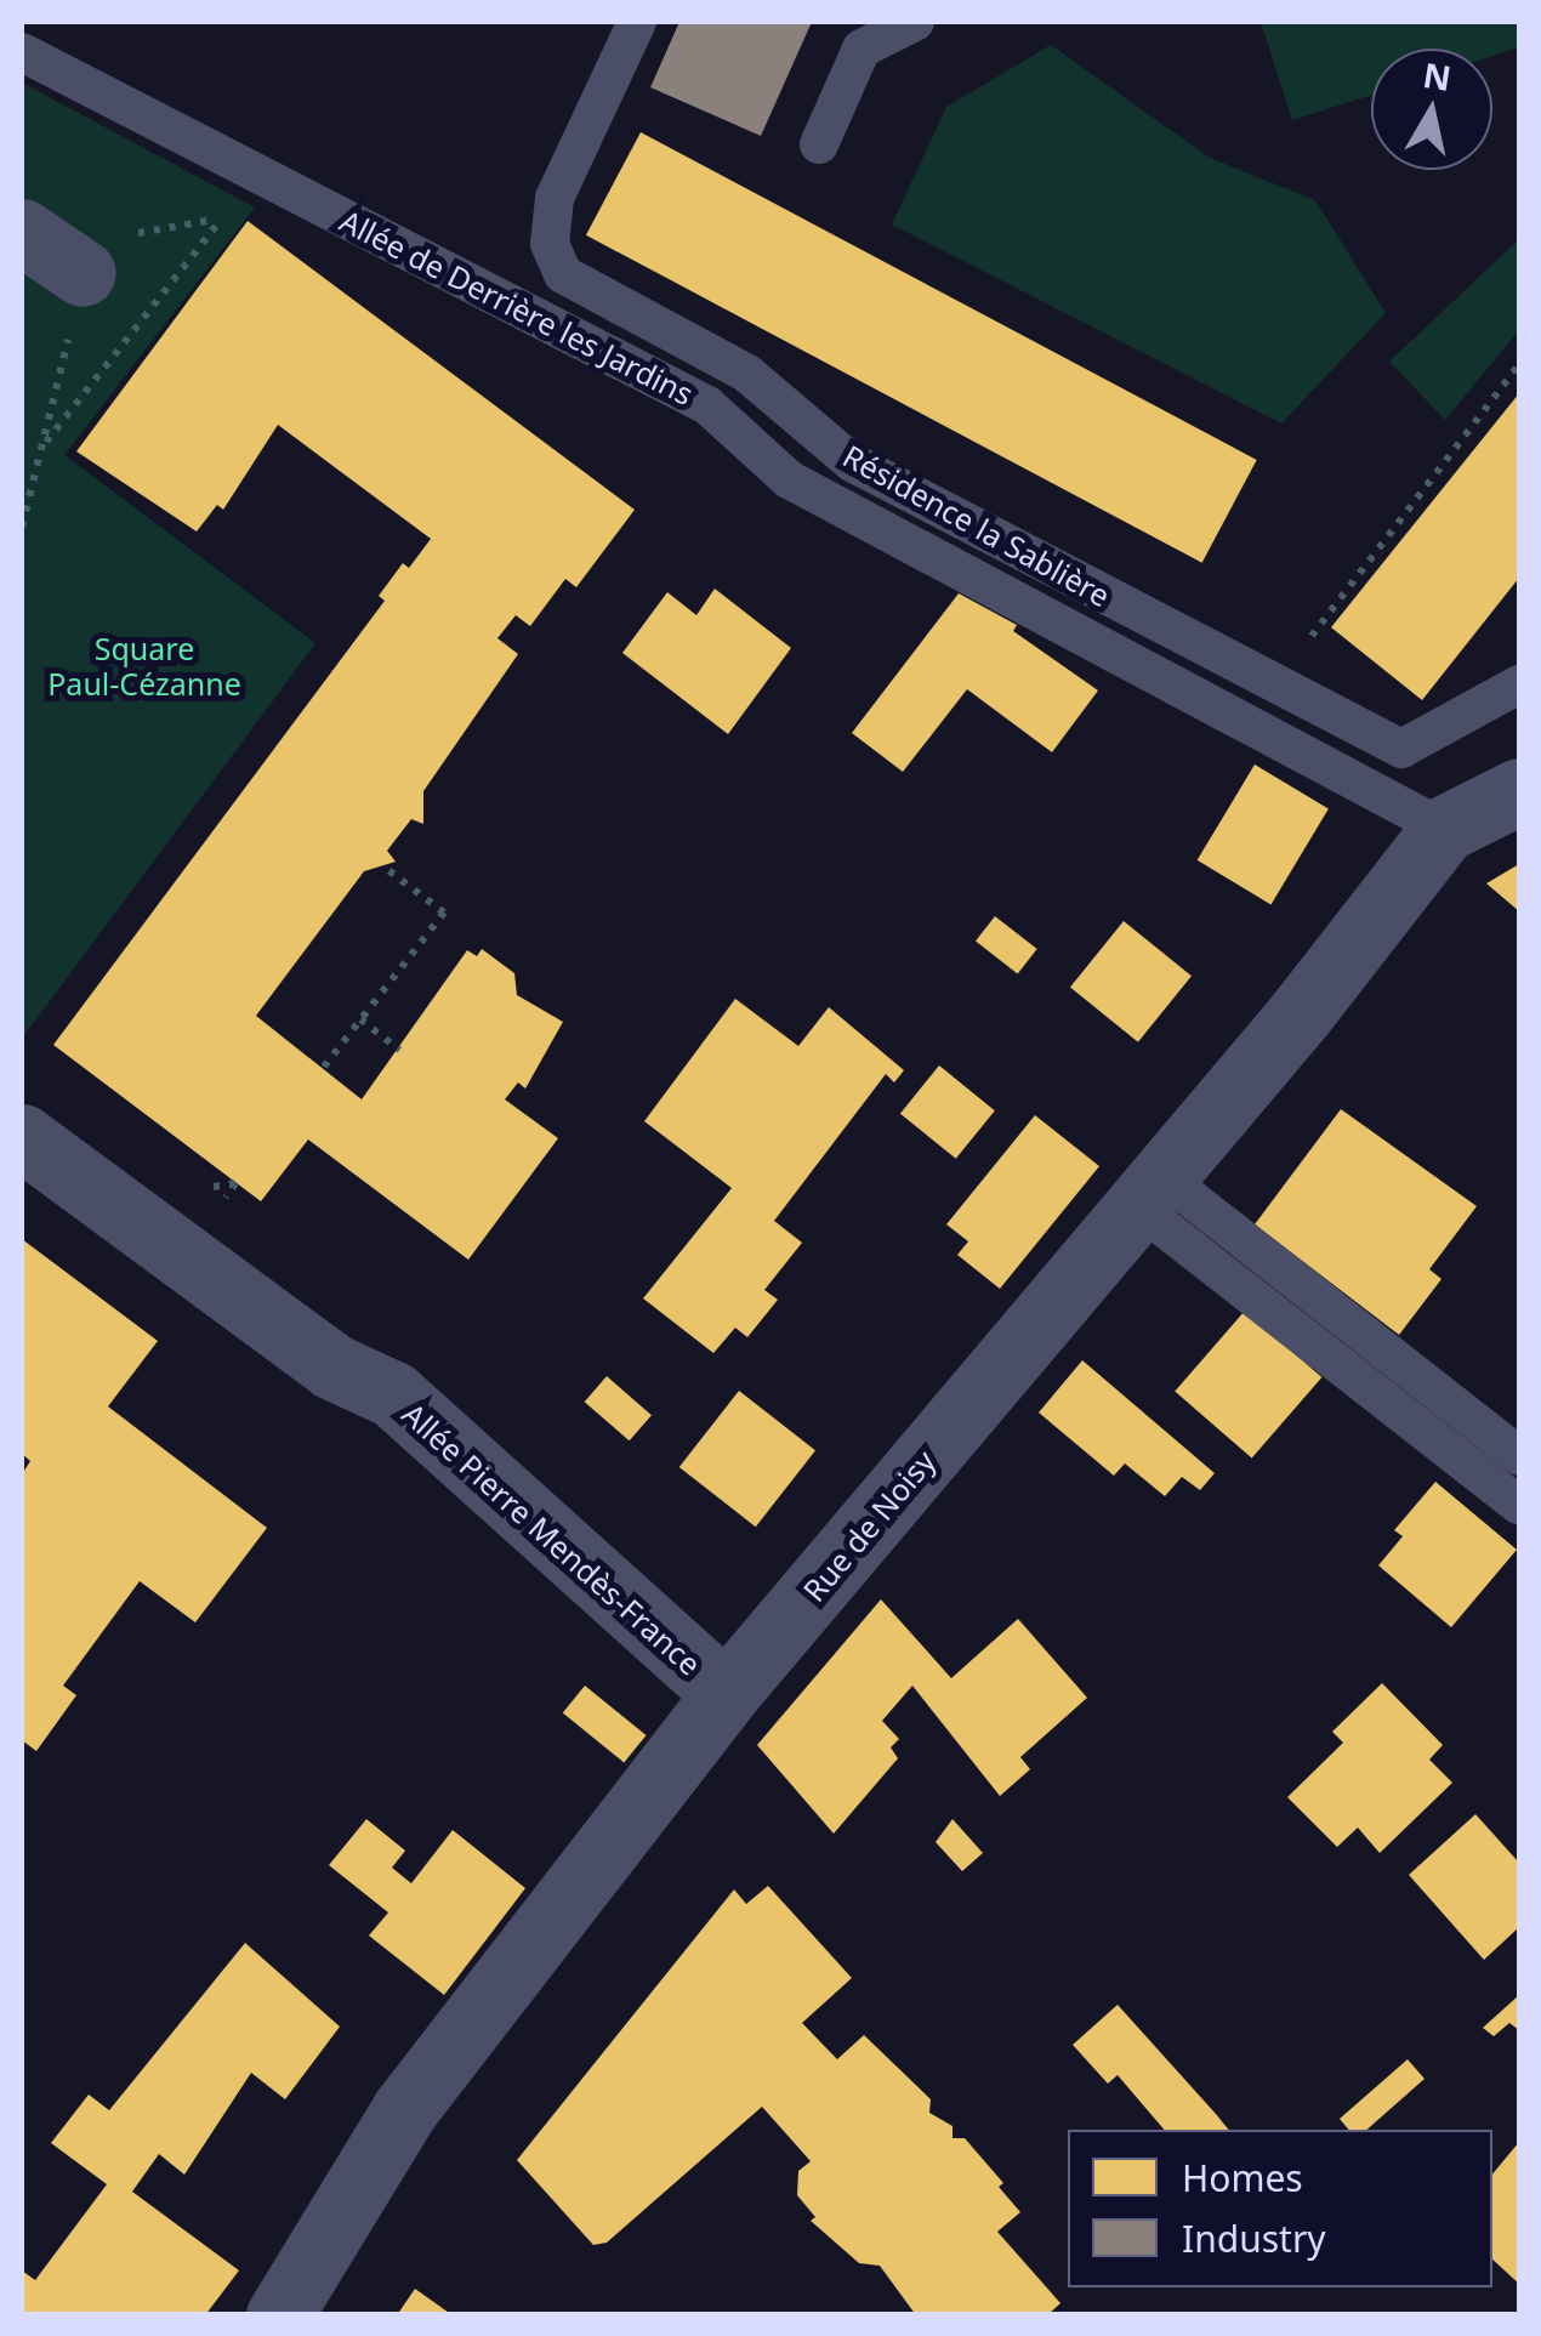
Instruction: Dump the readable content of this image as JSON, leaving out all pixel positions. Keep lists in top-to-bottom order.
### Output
{
  "streets": {
    "street": ["Rue de Noisy", "Allée Pierre Mendès-France"],
    "lane": ["Allée de Derrière les Jardins", "Résidence la Sablière"]
  },
  "crossings": [
    ["Allée de Derrière les Jardins", "Rue de Noisy"],
    ["Rue de Noisy", "Allée Pierre Mendès-France"]
  ],
  "parks": ["Square Paul-Cézanne"],
  "legend": ["Homes", "Industry"],
  "north": "top"
}
